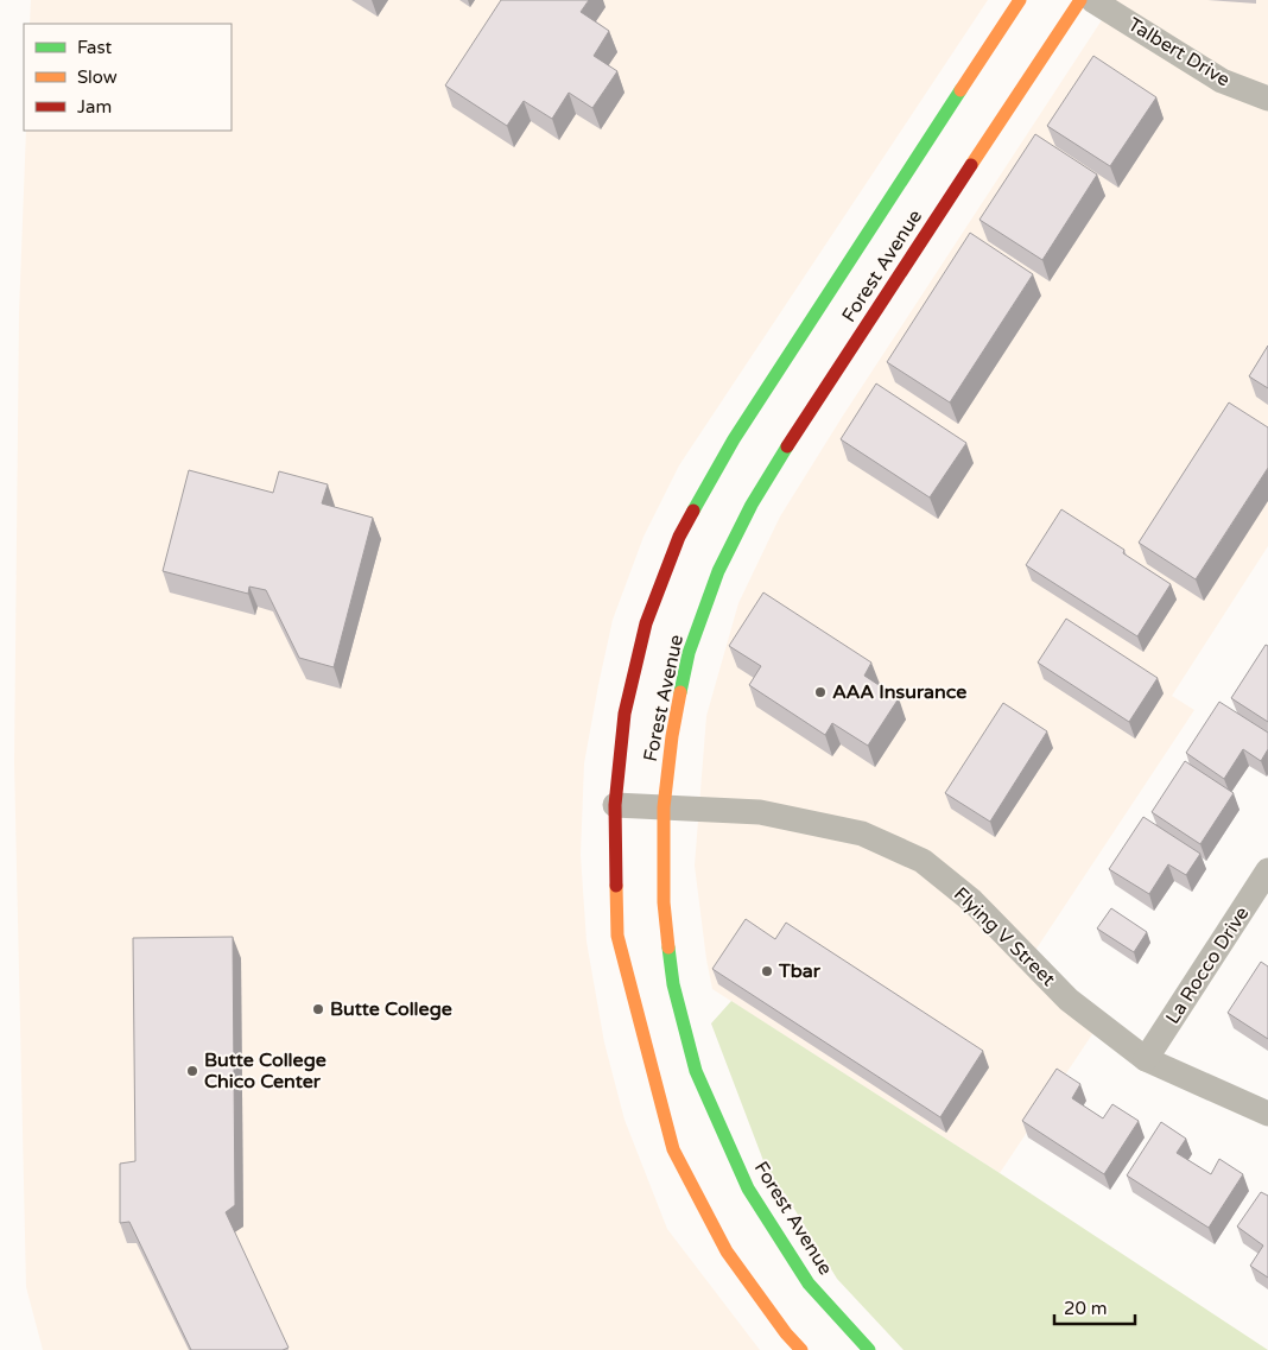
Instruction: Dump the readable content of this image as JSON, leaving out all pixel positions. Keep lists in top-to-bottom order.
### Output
{
  "streets": {
    "street": [
      "Talbert Drive",
      "Forest Avenue",
      "Flying V Street",
      "La Rocco Drive"
    ]
  },
  "crossings": [
    ["Forest Avenue", "Flying V Street"],
    ["Flying V Street", "La Rocco Drive"]
  ],
  "places": [
    "AAA Insurance",
    "Tbar",
    "Butte College",
    "Butte College Chico Center"
  ],
  "legend": ["Fast", "Slow", "Jam"],
  "scale_bar": "20 m"
}
